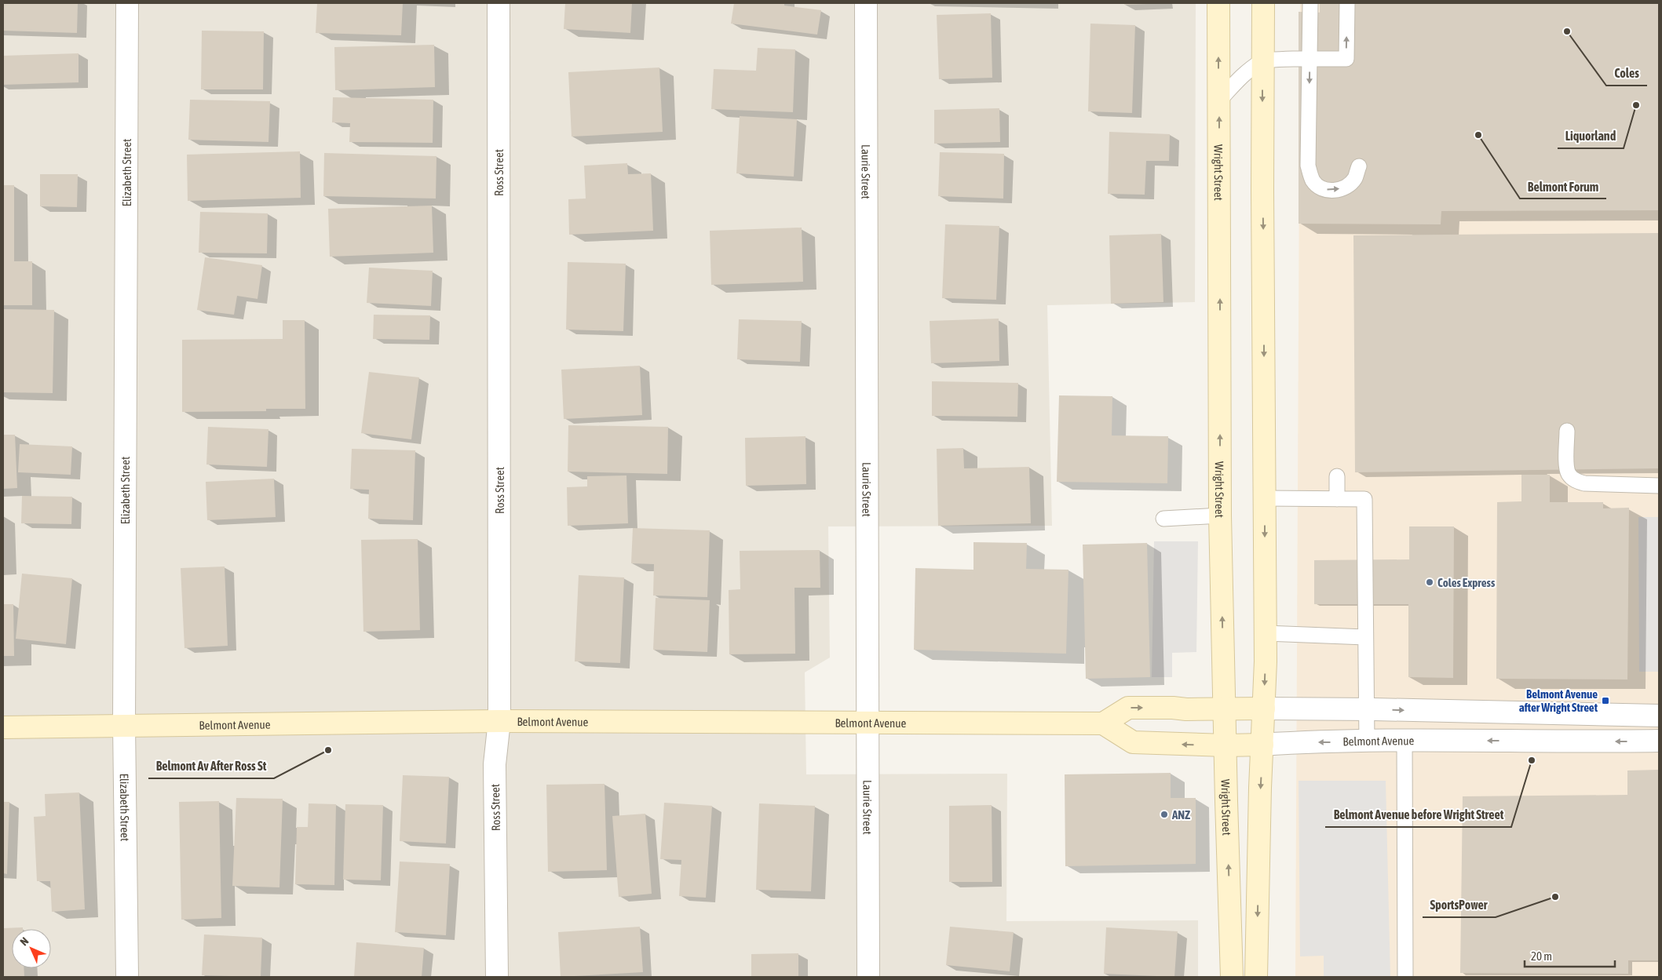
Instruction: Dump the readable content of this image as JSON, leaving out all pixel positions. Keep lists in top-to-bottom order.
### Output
{
  "streets": {
    "street": [
      "Elizabeth Street",
      "Ross Street",
      "Laurie Street",
      "Wright Street",
      "Belmont Avenue"
    ]
  },
  "crossings": [
    ["Elizabeth Street", "Belmont Avenue"],
    ["Ross Street", "Belmont Avenue"],
    ["Laurie Street", "Belmont Avenue"],
    ["Wright Street", "Belmont Avenue"]
  ],
  "places": {
    "other": [
      "Coles",
      "Liquorland",
      "Belmont Forum",
      "Coles Express",
      "Belmont Av After Ross St",
      "Belmont Avenue before Wright Street",
      "ANZ",
      "SportsPower"
    ],
    "transit": ["Belmont Avenue after Wright Street"]
  },
  "scale_bar": "20 m",
  "north": "top left"
}
